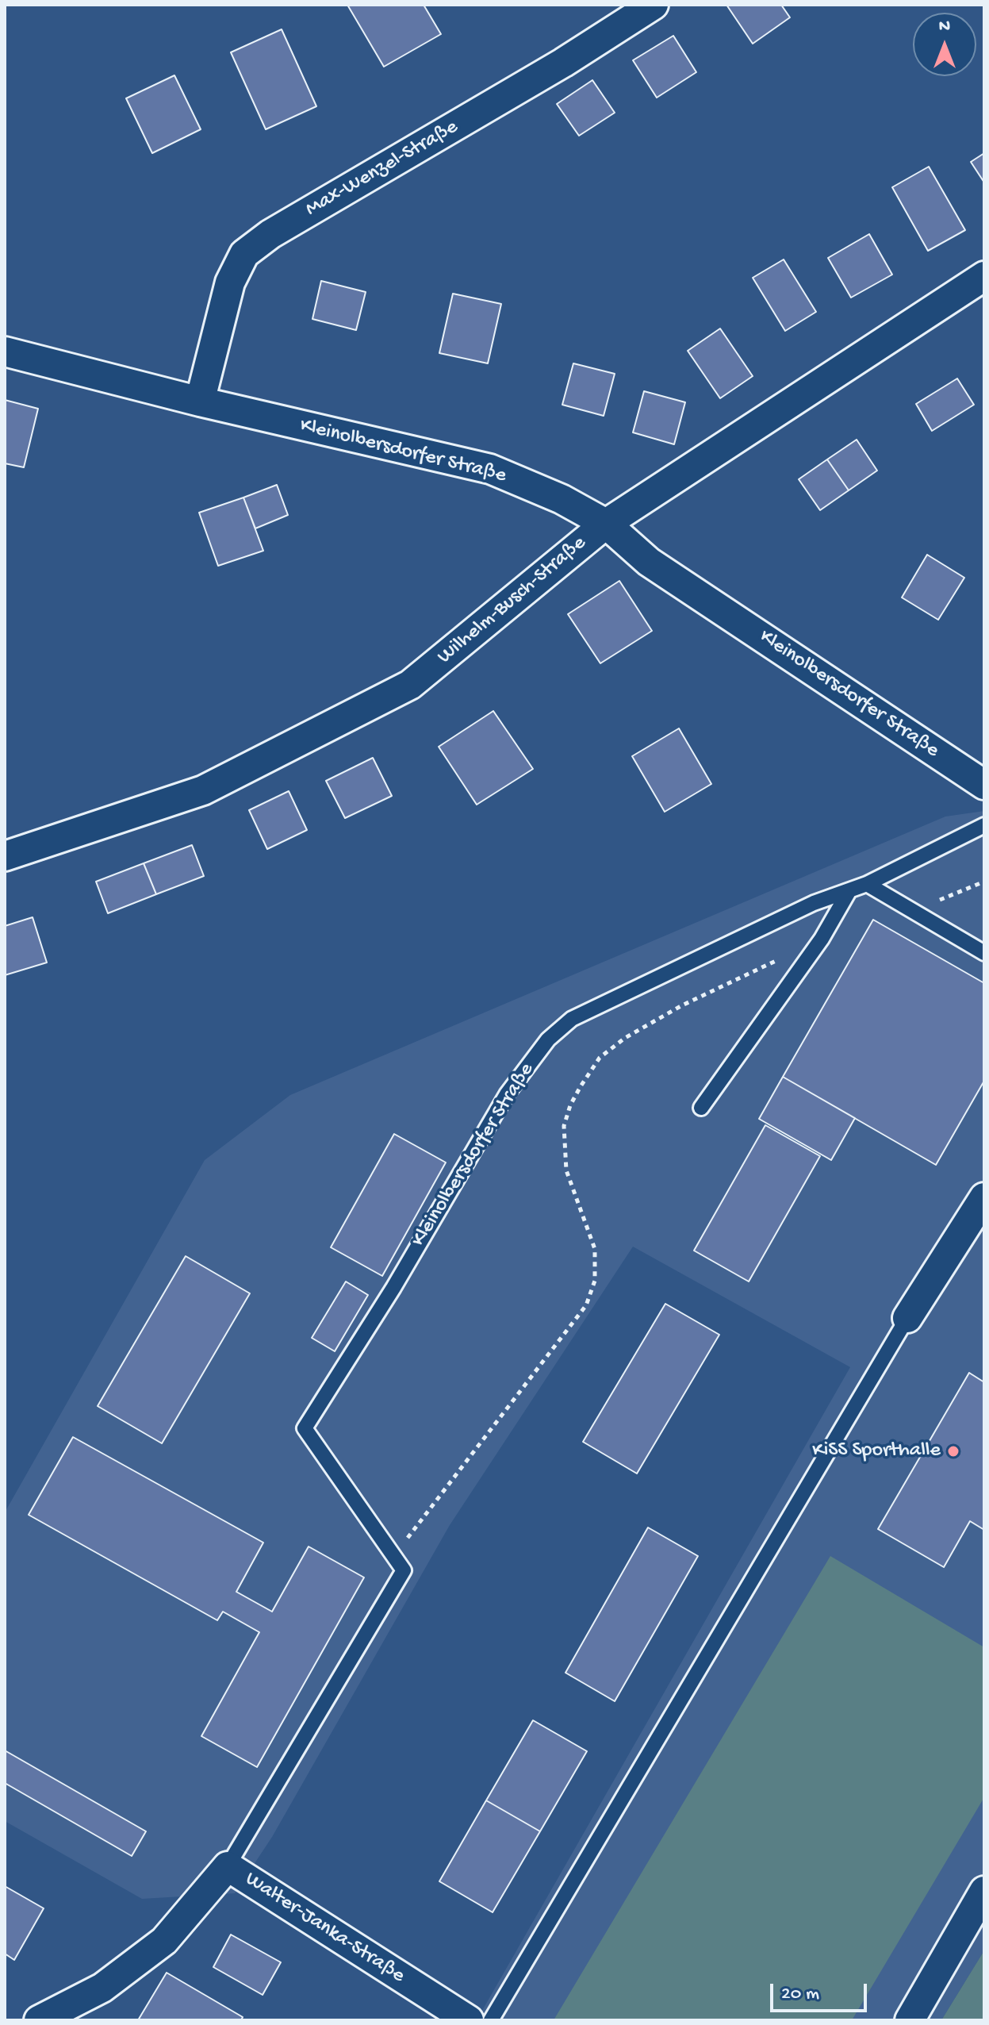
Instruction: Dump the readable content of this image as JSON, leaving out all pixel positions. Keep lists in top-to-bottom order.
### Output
{
  "streets": {
    "street": [
      "Max-Wenzel-Straße",
      "Kleinolbersdorfer Straße",
      "Wilhelm-Busch-Straße",
      "Walter-Janka-Straße"
    ]
  },
  "crossings": [
    ["Max-Wenzel-Straße", "Kleinolbersdorfer Straße"],
    ["Kleinolbersdorfer Straße", "Wilhelm-Busch-Straße"]
  ],
  "places": ["KiSS Sporthalle"],
  "scale_bar": "20 m",
  "north": "top"
}
